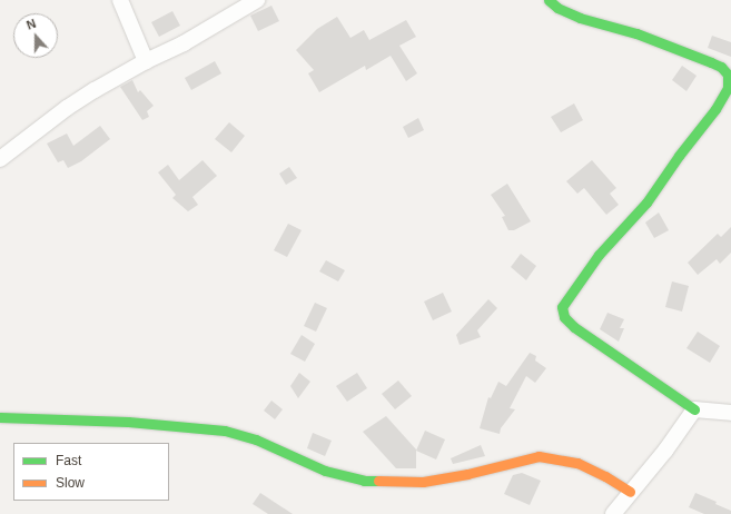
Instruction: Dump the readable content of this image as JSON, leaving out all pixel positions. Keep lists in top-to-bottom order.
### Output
{
  "legend": ["Fast", "Slow"],
  "north": "top"
}
